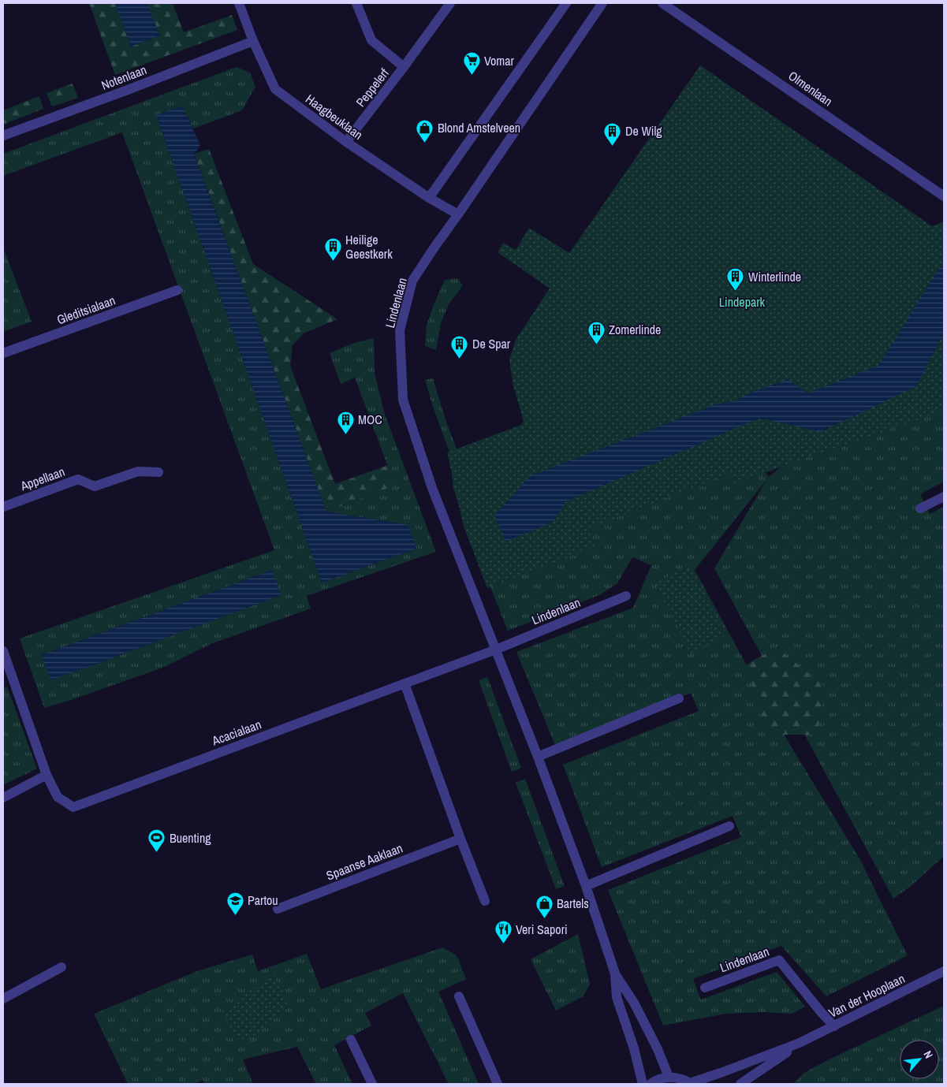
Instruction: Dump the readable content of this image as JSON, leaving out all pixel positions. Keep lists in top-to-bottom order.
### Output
{
  "streets": {
    "street": [
      "Notenlaan",
      "Peppelerf",
      "Olmenlaan",
      "Haagbeuklaan",
      "Lindenlaan",
      "Gleditsialaan",
      "Appellaan",
      "Acacialaan",
      "Spaanse Aaklaan",
      "Van der Hooplaan"
    ]
  },
  "crossings": [
    ["Notenlaan", "Haagbeuklaan"],
    ["Peppelerf", "Haagbeuklaan"],
    ["Haagbeuklaan", "Lindenlaan"],
    ["Lindenlaan", "Acacialaan"],
    ["Lindenlaan", "Van der Hooplaan"]
  ],
  "parks": ["Lindepark"],
  "places": {
    "supermarket": ["Vomar"],
    "shop": ["Blond Amstelveen", "Bartels"],
    "building": [
      "De Wilg",
      "Heilige Geestkerk",
      "Winterlinde",
      "Zomerlinde",
      "De Spar",
      "MOC"
    ],
    "sports": ["Buenting"],
    "school or university": ["Partou"],
    "restaurant": ["Veri Sapori"]
  },
  "north": "top right"
}
